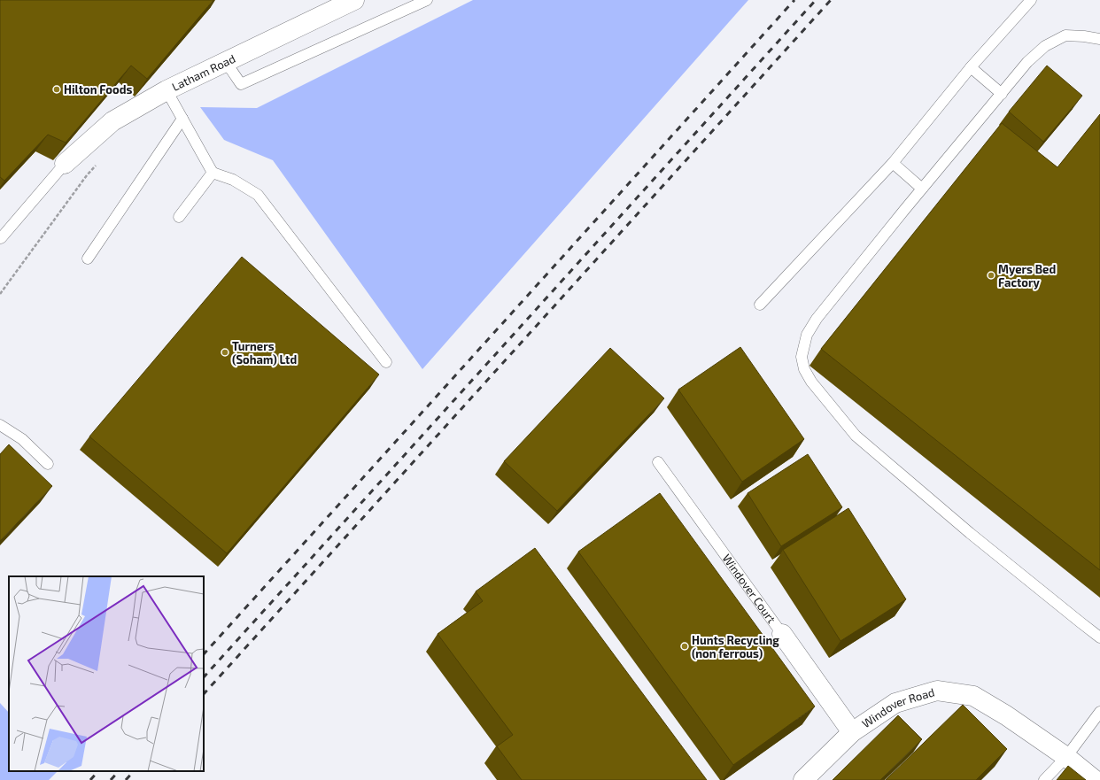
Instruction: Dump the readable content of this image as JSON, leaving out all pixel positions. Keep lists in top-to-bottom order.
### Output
{
  "streets": {
    "street": ["Latham Road", "Windover Court", "Windover Road"]
  },
  "crossings": [
    ["Windover Court", "Windover Road"]
  ],
  "places": [
    "Hilton Foods",
    "Myers Bed Factory",
    "Turners (Soham) Ltd",
    "Hunts Recycling (non ferrous)"
  ]
}
